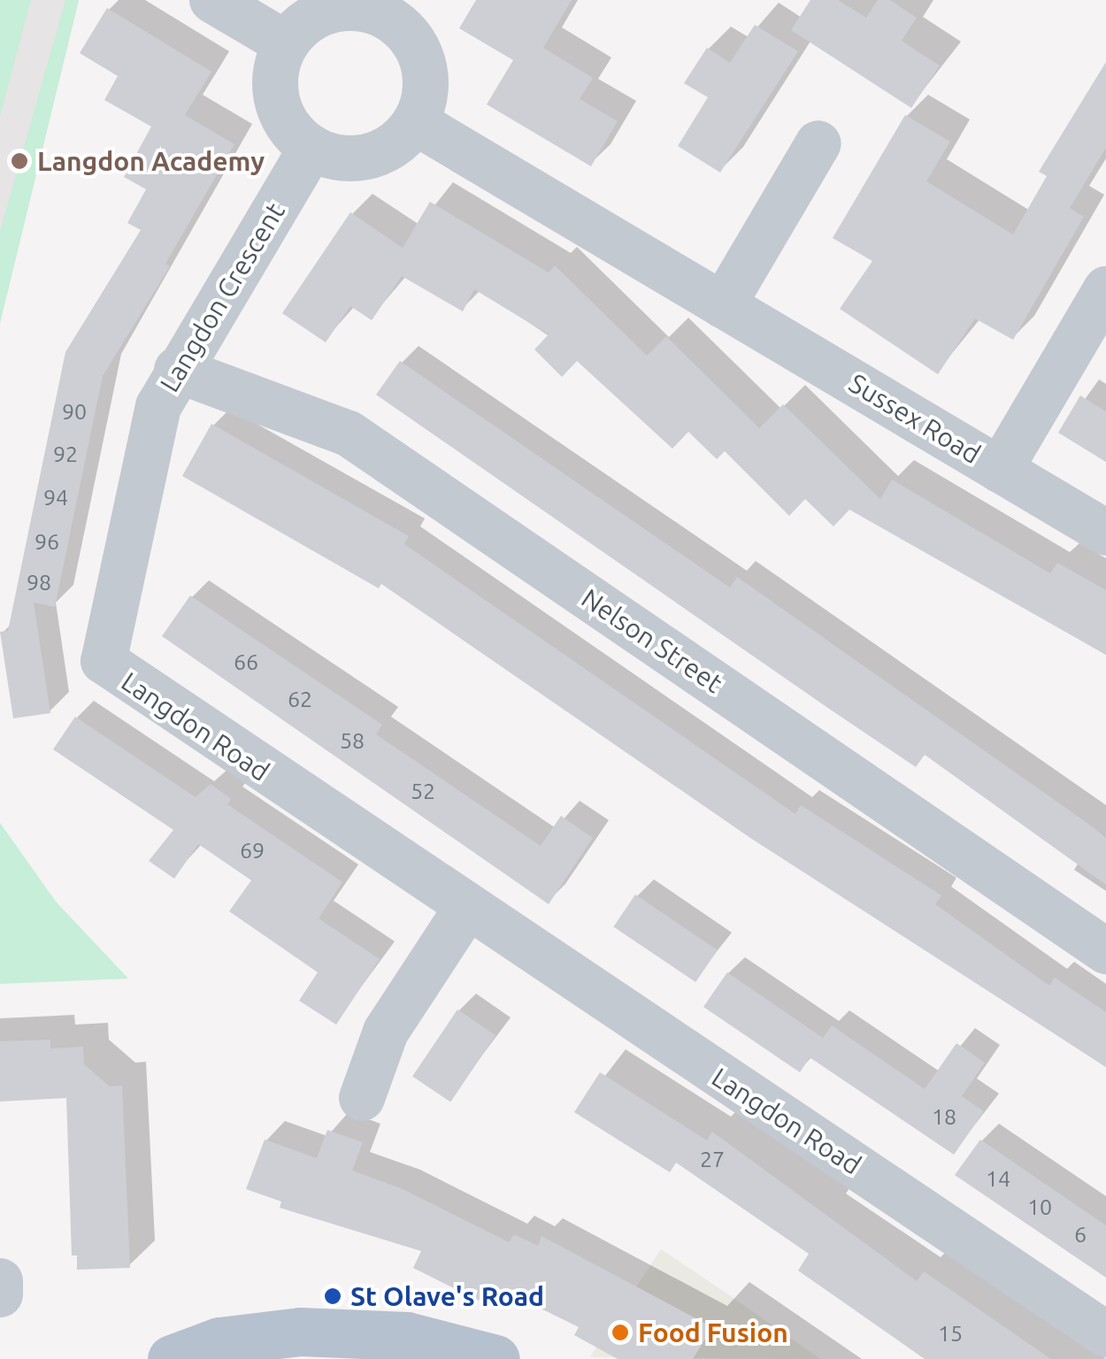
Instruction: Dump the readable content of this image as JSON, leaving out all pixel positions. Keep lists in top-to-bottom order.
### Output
{
  "streets": {
    "street": [
      "Langdon Crescent",
      "Sussex Road",
      "Nelson Street",
      "Langdon Road"
    ]
  },
  "crossings": [
    ["Langdon Crescent", "Sussex Road"],
    ["Langdon Crescent", "Nelson Street"],
    ["Langdon Crescent", "Langdon Road"]
  ],
  "places": ["Langdon Academy", "St Olave's Road", "Food Fusion"],
  "house_numbers": [
    "90",
    "92",
    "94",
    "96",
    "98",
    "66",
    "62",
    "58",
    "52",
    "69",
    "18",
    "27",
    "14",
    "10",
    "6",
    "15"
  ]
}
